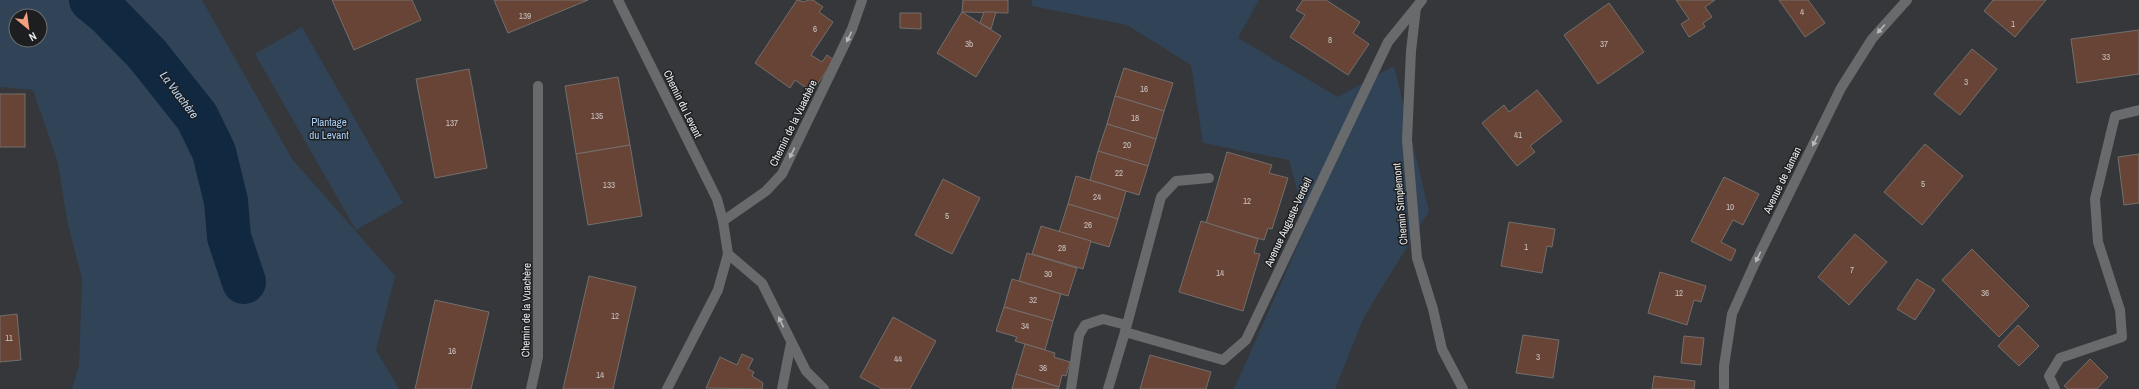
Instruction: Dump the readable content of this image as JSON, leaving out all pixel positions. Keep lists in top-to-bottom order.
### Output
{
  "streets": {
    "street": [
      "Chemin du Levant",
      "Chemin de la Vuachère",
      "Avenue de Jaman",
      "Chemin Simplemont",
      "Avenue Auguste-Verdeil"
    ]
  },
  "crossings": [
    ["Chemin du Levant", "Chemin de la Vuachère"],
    ["Chemin Simplemont", "Avenue Auguste-Verdeil"]
  ],
  "one_way": ["Chemin de la Vuachère", "Avenue de Jaman"],
  "water": ["La Vuachère"],
  "parks": ["Plantage du Levant"],
  "house_numbers": [
    "4",
    "139",
    "1",
    "6",
    "8",
    "3b",
    "37",
    "33",
    "3",
    "16",
    "135",
    "18",
    "137",
    "41",
    "20",
    "22",
    "5",
    "133",
    "24",
    "12",
    "10",
    "5",
    "26",
    "1",
    "28",
    "7",
    "14",
    "30",
    "12",
    "36",
    "32",
    "12",
    "34",
    "11",
    "16",
    "3",
    "44",
    "36",
    "14"
  ],
  "north": "bottom right"
}
